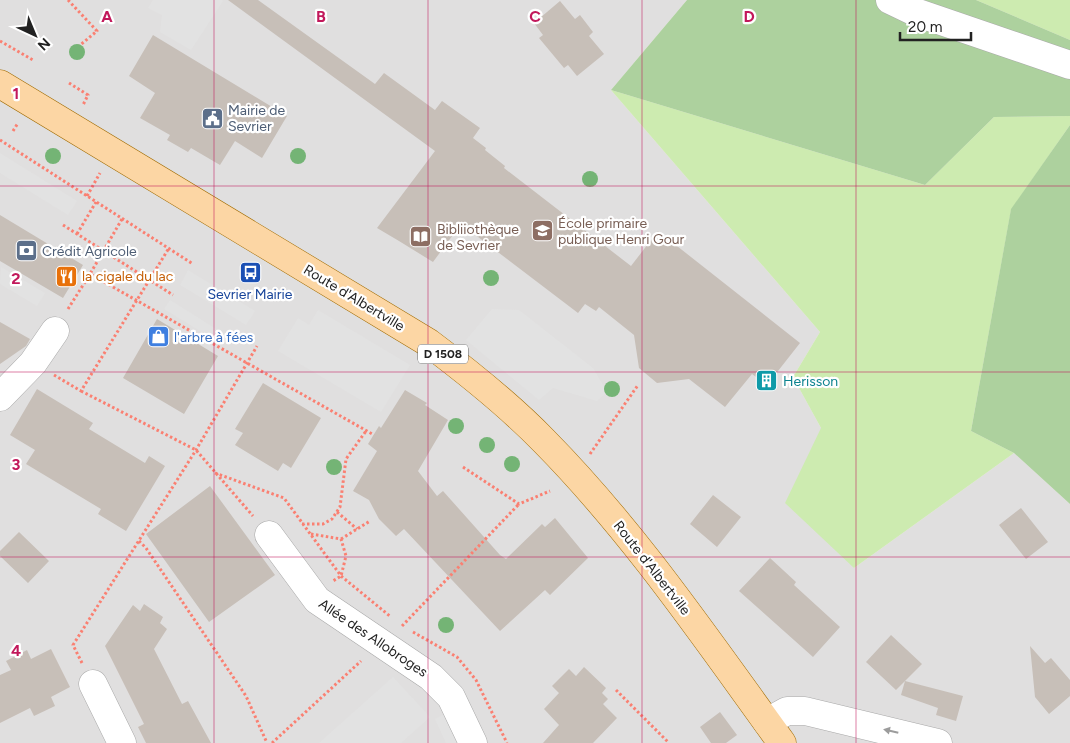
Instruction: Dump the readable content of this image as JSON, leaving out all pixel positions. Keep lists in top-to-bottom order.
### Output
{
  "streets": {
    "main road": ["Route d'Albertville", "D 1508"],
    "street": ["Allée des Allobroges"]
  },
  "places": {
    "public building": ["Mairie de Sevrier"],
    "school or university": ["École primaire publique Henri Gour"],
    "library": ["Bibliiothèque de Sevrier"],
    "bank": ["Crédit Agricole"],
    "bus stop": ["Sevrier Mairie"],
    "restaurant": ["la cigale du lac"],
    "shop": ["l'arbre à fées"],
    "building": ["Herisson"]
  },
  "scale_bar": "20 m",
  "north": "bottom right",
  "grid": {
    "columns": [
      "A",
      "B",
      "C",
      "D"
    ],
    "rows": [
      "1",
      "2",
      "3",
      "4"
    ]
  }
}
